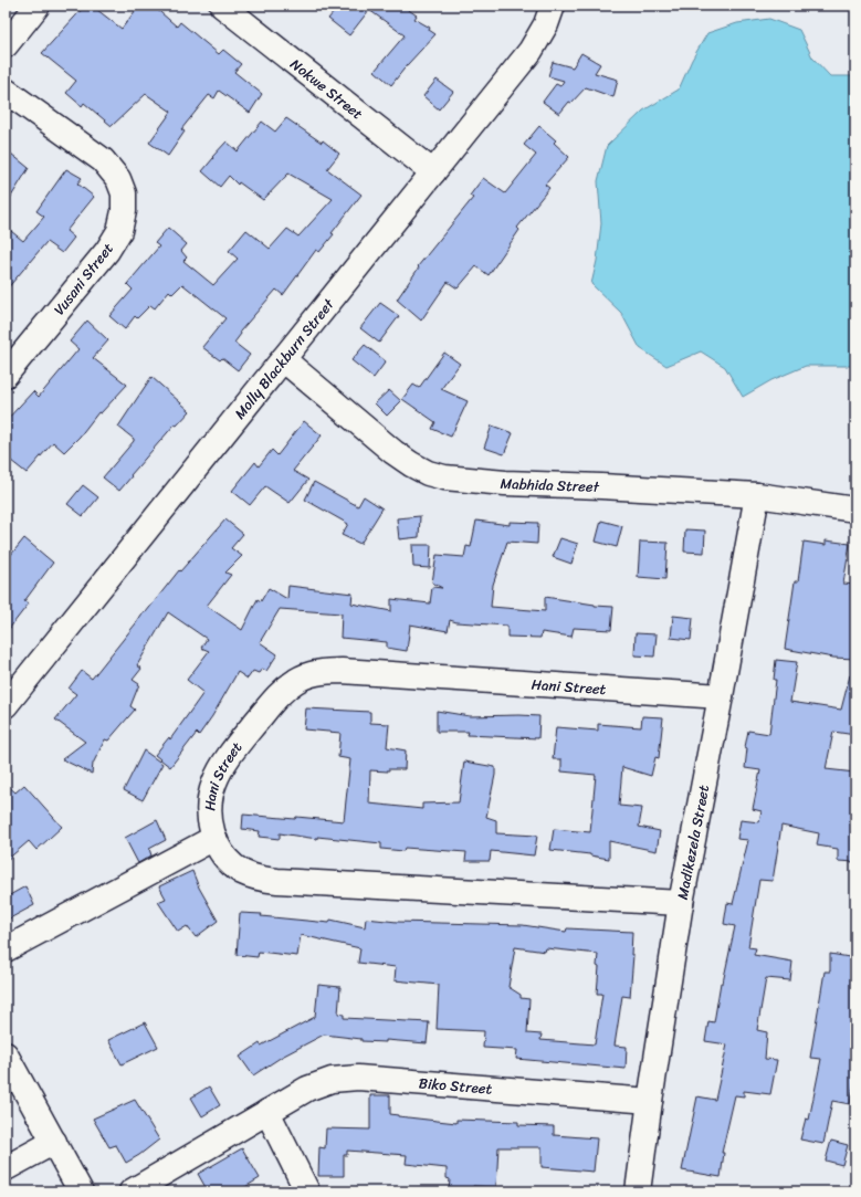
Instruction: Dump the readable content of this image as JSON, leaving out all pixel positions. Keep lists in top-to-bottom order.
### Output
{
  "streets": {
    "street": [
      "Nokwe Street",
      "Vusani Street",
      "Molly Blackburn Street",
      "Mabhida Street",
      "Hani Street",
      "Madikezela Street",
      "Biko Street"
    ]
  },
  "crossings": [
    ["Nokwe Street", "Molly Blackburn Street"],
    ["Molly Blackburn Street", "Mabhida Street"],
    ["Mabhida Street", "Madikezela Street"],
    ["Hani Street", "Madikezela Street"],
    ["Madikezela Street", "Biko Street"]
  ]
}
